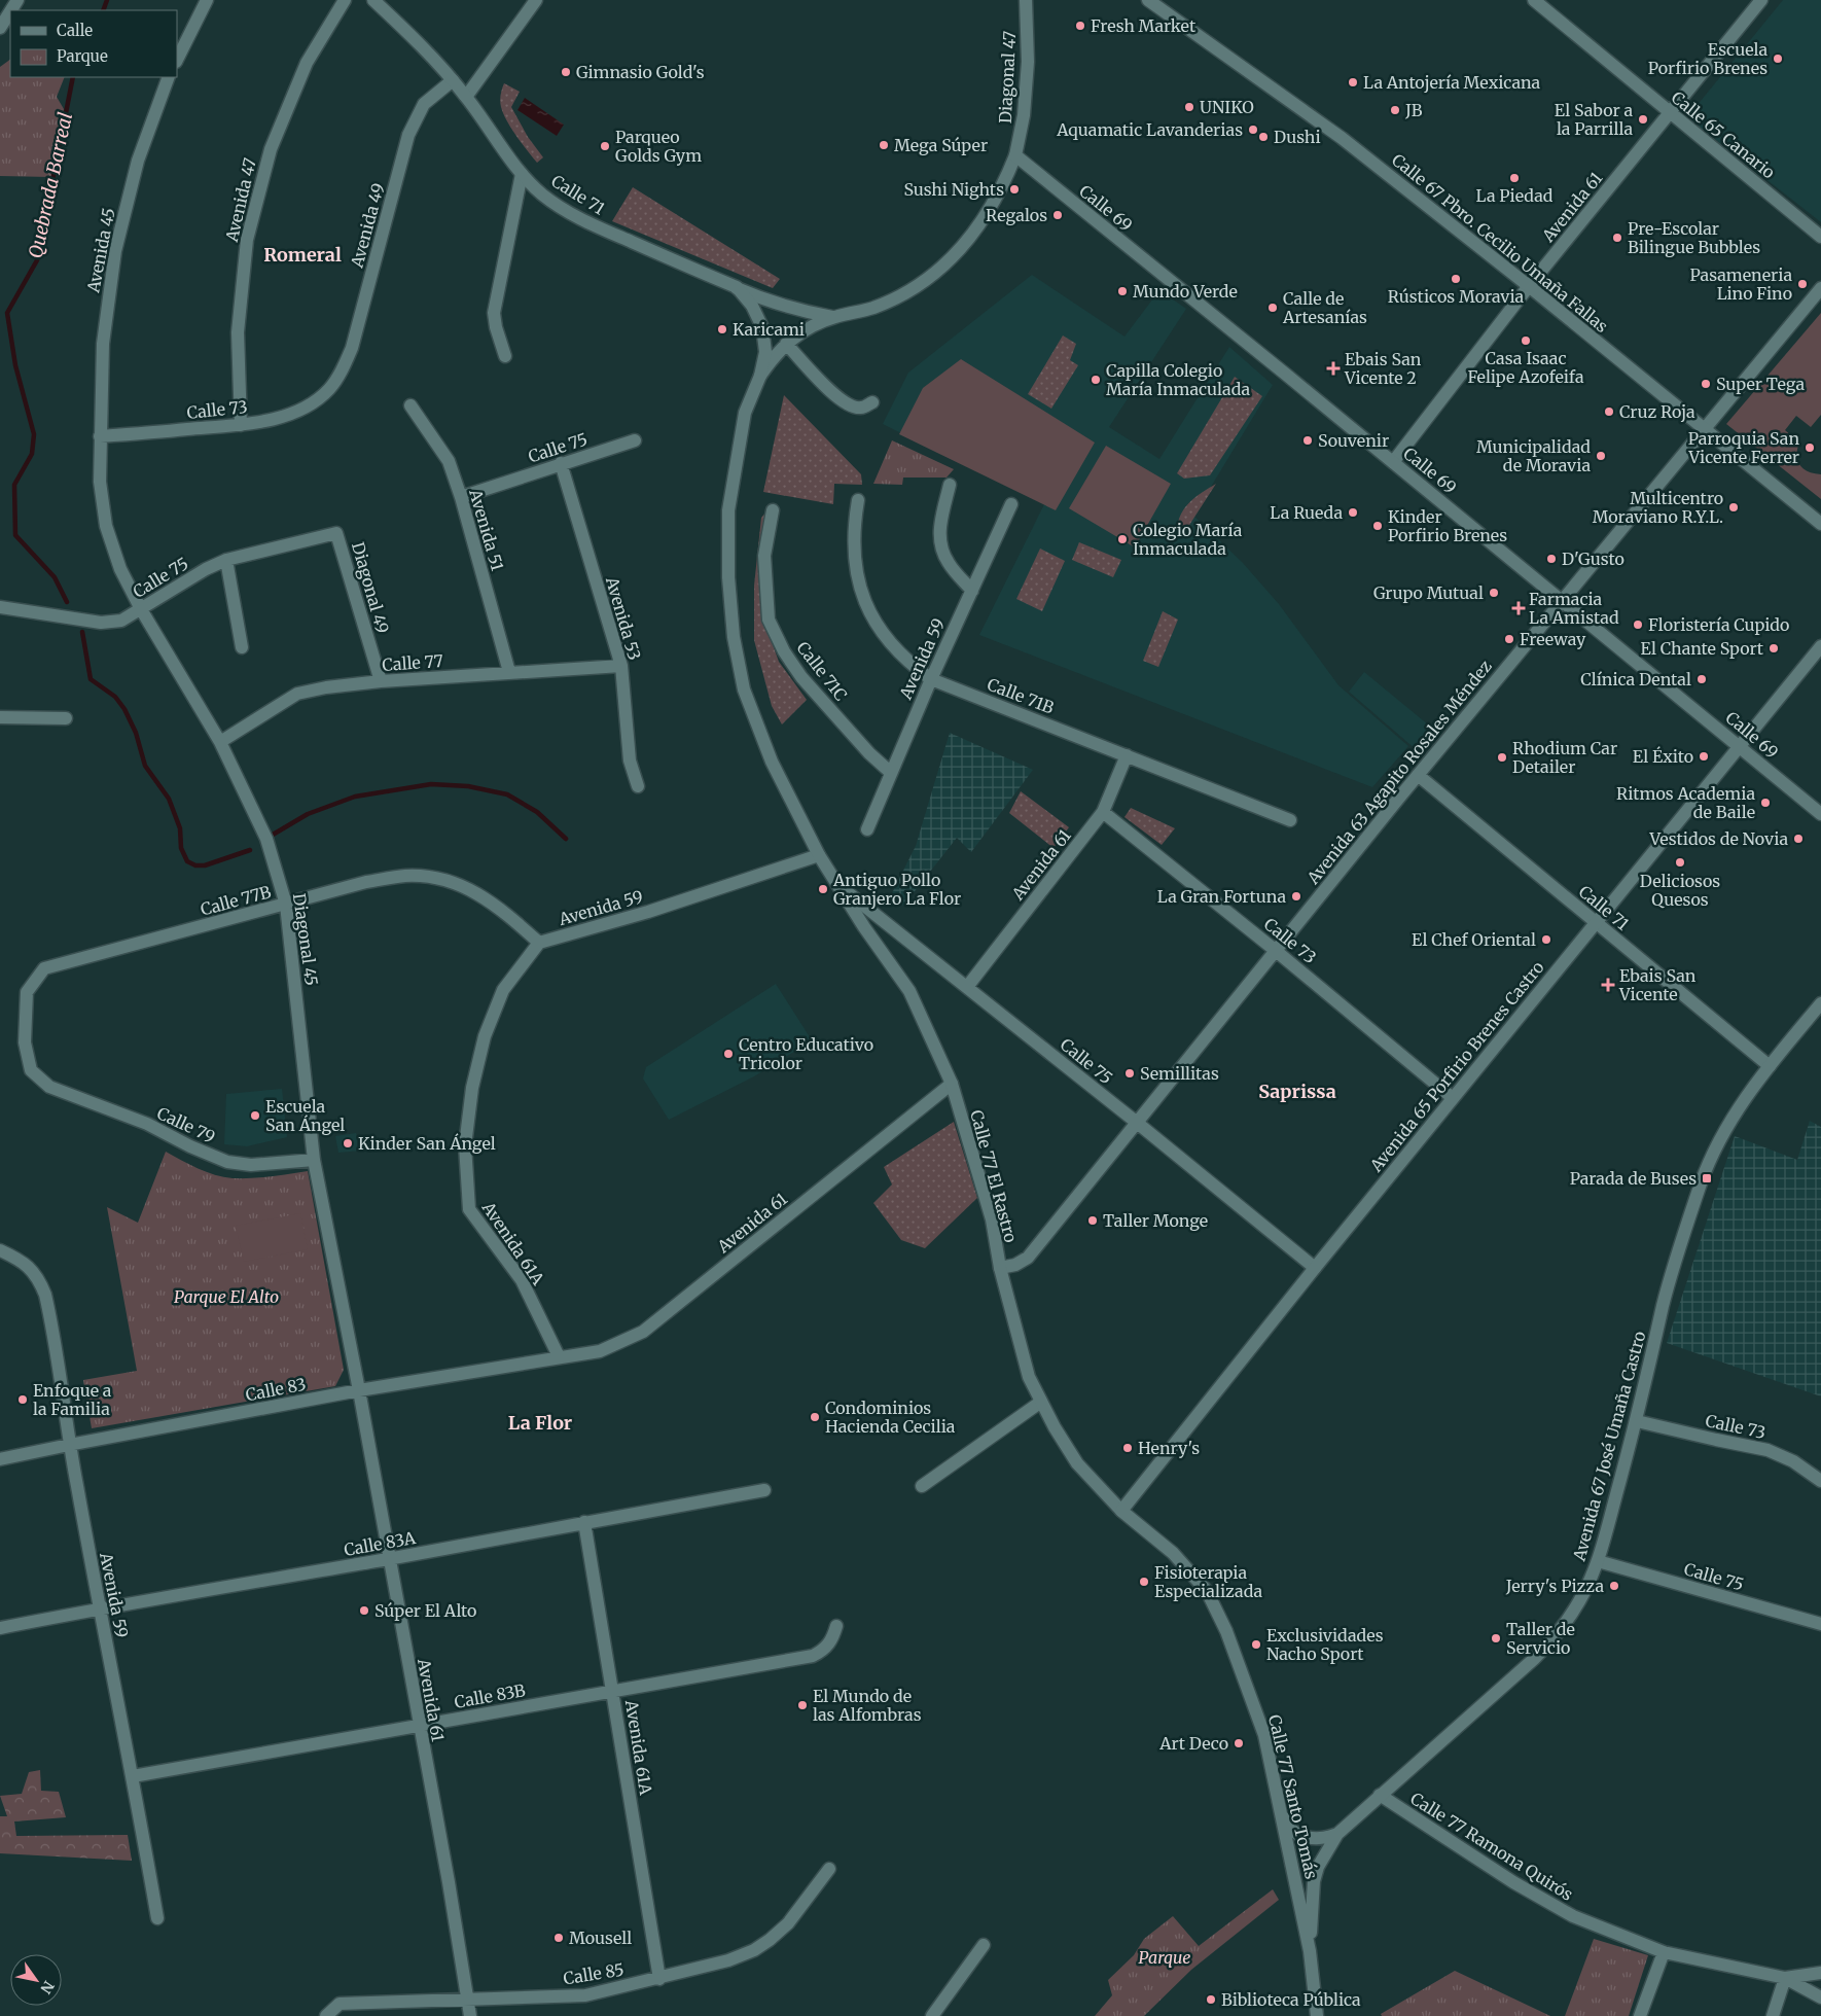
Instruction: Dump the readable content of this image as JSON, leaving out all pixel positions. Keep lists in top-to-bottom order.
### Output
{
  "streets": {
    "street": [
      "Diagonal 47",
      "Calle 65 Canario",
      "Calle 71",
      "Avenida 47",
      "Avenida 61",
      "Calle 69",
      "Avenida 49",
      "Calle 67 Pbro. Cecilio Umaña Fallas",
      "Avenida 45",
      "Calle 73",
      "Calle 75",
      "Avenida 51",
      "Diagonal 49",
      "Avenida 53",
      "Avenida 59",
      "Calle 77",
      "Calle 71C",
      "Calle 71B",
      "Avenida 63 Agapito Rosales Méndez",
      "Calle 77B",
      "Diagonal 45",
      "Avenida 65 Porfirio Brenes Castro",
      "Calle 79",
      "Calle 77 El Rastro",
      "Avenida 61A",
      "Calle 83",
      "Avenida 67 José Umaña Castro",
      "Calle 83A",
      "Calle 83B",
      "Calle 77 Santo Tomás",
      "Calle 77 Ramona Quirós",
      "Calle 85"
    ]
  },
  "crossings": [
    ["Diagonal 47", "Calle 69"],
    ["Calle 65 Canario", "Avenida 61"],
    ["Calle 71", "Avenida 49"],
    ["Calle 71", "Avenida 63 Agapito Rosales Méndez"],
    ["Calle 71", "Avenida 65 Porfirio Brenes Castro"],
    ["Calle 71", "Avenida 67 José Umaña Castro"],
    ["Avenida 47", "Calle 73"],
    ["Avenida 61", "Calle 69"],
    ["Avenida 61", "Calle 67 Pbro. Cecilio Umaña Fallas"],
    ["Avenida 61", "Calle 73"],
    ["Avenida 61", "Calle 75"],
    ["Avenida 61", "Calle 71B"],
    ["Avenida 61", "Diagonal 45"],
    ["Avenida 61", "Calle 77 El Rastro"],
    ["Avenida 61", "Avenida 61A"],
    ["Avenida 61", "Calle 83"],
    ["Avenida 61", "Calle 83A"],
    ["Avenida 61", "Calle 83B"],
    ["Avenida 61", "Calle 85"],
    ["Calle 69", "Avenida 63 Agapito Rosales Méndez"],
    ["Calle 69", "Avenida 65 Porfirio Brenes Castro"],
    ["Avenida 49", "Calle 73"],
    ["Calle 67 Pbro. Cecilio Umaña Fallas", "Avenida 63 Agapito Rosales Méndez"],
    ["Avenida 45", "Calle 73"],
    ["Avenida 45", "Diagonal 45"],
    ["Calle 73", "Avenida 63 Agapito Rosales Méndez"],
    ["Calle 73", "Diagonal 45"],
    ["Calle 73", "Avenida 65 Porfirio Brenes Castro"],
    ["Calle 73", "Avenida 67 José Umaña Castro"],
    ["Calle 75", "Avenida 51"],
    ["Calle 75", "Diagonal 49"],
    ["Calle 75", "Avenida 53"],
    ["Calle 75", "Avenida 63 Agapito Rosales Méndez"],
    ["Calle 75", "Diagonal 45"],
    ["Calle 75", "Avenida 65 Porfirio Brenes Castro"],
    ["Calle 75", "Calle 77 El Rastro"],
    ["Calle 75", "Avenida 67 José Umaña Castro"],
    ["Avenida 51", "Calle 77"],
    ["Diagonal 49", "Calle 77"],
    ["Avenida 53", "Calle 77"],
    ["Avenida 59", "Calle 71C"],
    ["Avenida 59", "Calle 71B"],
    ["Avenida 59", "Calle 77B"],
    ["Avenida 59", "Calle 77 El Rastro"],
    ["Avenida 59", "Avenida 61A"],
    ["Avenida 59", "Calle 83"],
    ["Avenida 59", "Calle 83A"],
    ["Avenida 59", "Calle 83B"],
    ["Calle 77", "Diagonal 45"],
    ["Avenida 63 Agapito Rosales Méndez", "Calle 77 El Rastro"],
    ["Calle 77B", "Diagonal 45"],
    ["Calle 77B", "Calle 79"],
    ["Calle 77B", "Avenida 61A"],
    ["Diagonal 45", "Calle 79"],
    ["Diagonal 45", "Calle 83"],
    ["Avenida 65 Porfirio Brenes Castro", "Calle 77 El Rastro"],
    ["Avenida 65 Porfirio Brenes Castro", "Calle 77 Santo Tomás"],
    ["Calle 77 El Rastro", "Calle 77 Santo Tomás"],
    ["Avenida 61A", "Calle 83"],
    ["Avenida 61A", "Calle 83A"],
    ["Avenida 61A", "Calle 83B"],
    ["Avenida 61A", "Calle 85"],
    ["Avenida 67 José Umaña Castro", "Calle 77 Santo Tomás"],
    ["Avenida 67 José Umaña Castro", "Calle 77 Ramona Quirós"]
  ],
  "districts": ["Romeral", "Saprissa", "La Flor"],
  "water": ["Quebrada Barreal"],
  "parks": ["Parque El Alto", "Parque"],
  "places": {
    "other": [
      "Fresh Market",
      "Escuela Porfirio Brenes",
      "Gimnasio Gold's",
      "La Antojería Mexicana",
      "UNIKO",
      "JB",
      "El Sabor a la Parrilla",
      "Aquamatic Lavanderias",
      "Dushi",
      "Mega Súper",
      "Parqueo Golds Gym",
      "La Piedad",
      "Sushi Nights",
      "Regalos",
      "Pre-Escolar Bilingue Bubbles",
      "Rústicos Moravia",
      "Pasameneria Lino Fino",
      "Mundo Verde",
      "Calle de Artesanías",
      "Karicami",
      "Casa Isaac Felipe Azofeifa",
      "Capilla Colegio María Inmaculada",
      "Super Tega",
      "Cruz Roja",
      "Souvenir",
      "Parroquia San Vicente Ferrer",
      "Municipalidad de Moravia",
      "Multicentro Moraviano R.Y.L.",
      "La Rueda",
      "Kinder Porfirio Brenes",
      "Colegio María Inmaculada",
      "D'Gusto",
      "Grupo Mutual",
      "Floristería Cupido",
      "Freeway",
      "El Chante Sport",
      "Clínica Dental",
      "El Éxito",
      "Rhodium Car Detailer",
      "Ritmos Academia de Baile",
      "Vestidos de Novia",
      "Deliciosos Quesos",
      "Antiguo Pollo Granjero La Flor",
      "La Gran Fortuna",
      "El Chef Oriental",
      "Centro Educativo Tricolor",
      "Semillitas",
      "Escuela San Ángel",
      "Kinder San Ángel",
      "Taller Monge",
      "Enfoque a la Familia",
      "Condominios Hacienda Cecilia",
      "Henry's",
      "Fisioterapia Especializada",
      "Jerry's Pizza",
      "Súper El Alto",
      "Taller de Servicio",
      "Exclusividades Nacho Sport",
      "El Mundo de las Alfombras",
      "Art Deco",
      "Mousell",
      "Biblioteca Pública"
    ],
    "health": ["Ebais San Vicente 2", "Farmacia La Amistad", "Ebais San Vicente"],
    "transit": ["Parada de Buses"]
  },
  "legend": ["Calle", "Parque"],
  "north": "bottom right"
}
